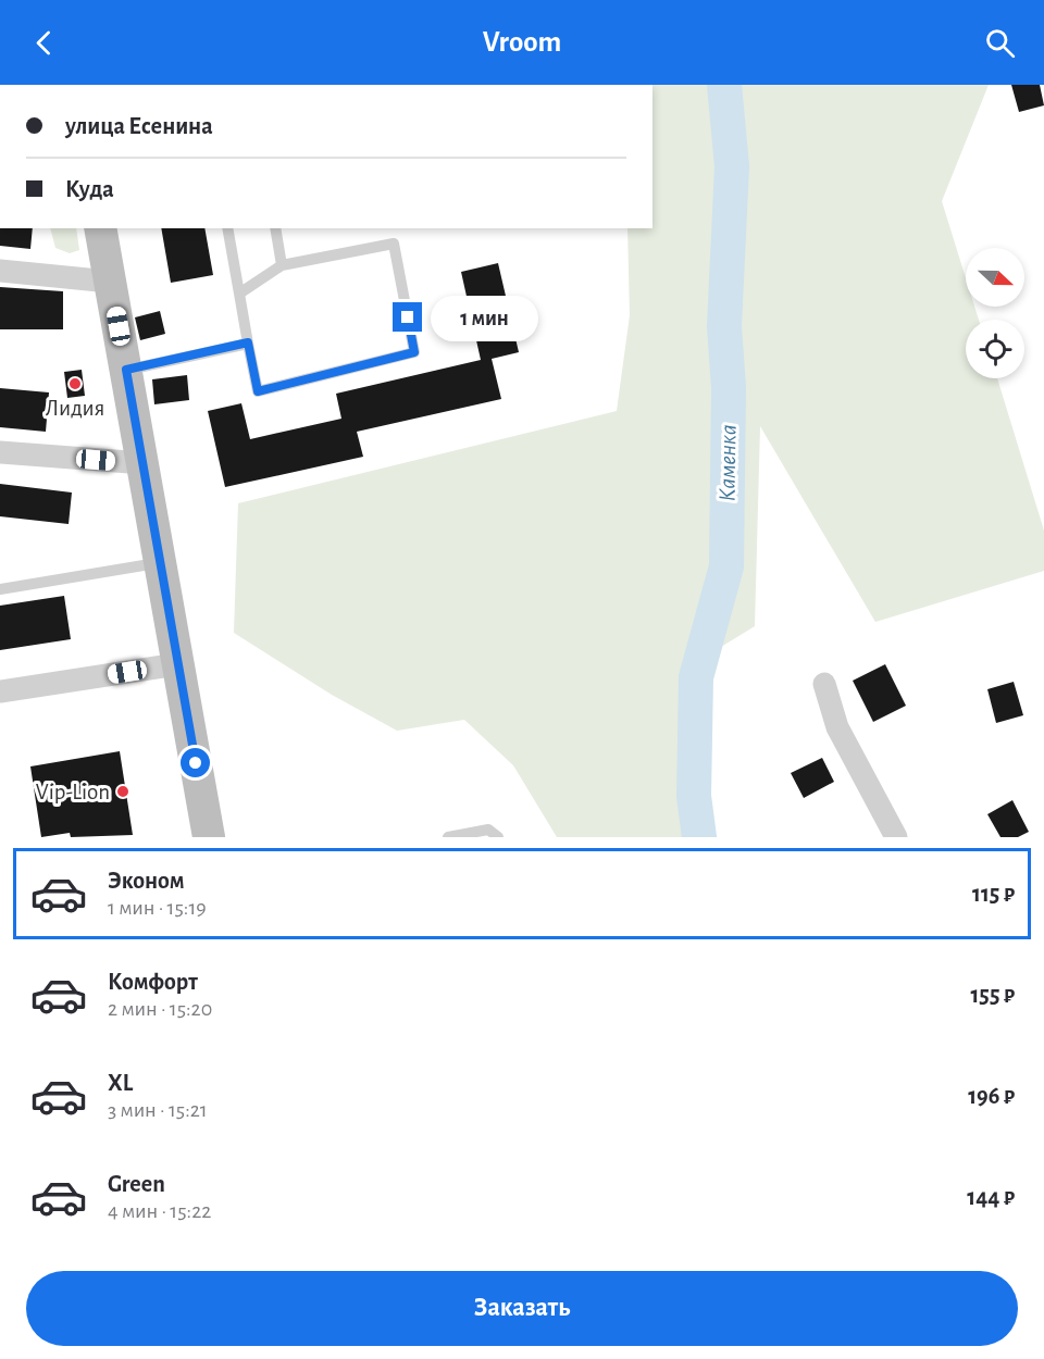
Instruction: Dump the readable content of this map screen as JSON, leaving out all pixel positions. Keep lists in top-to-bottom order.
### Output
{
  "water": ["Каменка"],
  "places": ["Лидия", "Vip-Lion"],
  "north": "right",
  "page": {
    "header": "Vroom",
    "banner": ["улица Есенина", "Куда"],
    "bubble": "1 мин",
    "list": [
      {
        "name": "Эконом",
        "note": "1 мин · 15:19",
        "value": "115 ₽"
      },
      {
        "name": "Комфорт",
        "note": "2 мин · 15:20",
        "value": "155 ₽"
      },
      {
        "name": "XL",
        "note": "3 мин · 15:21",
        "value": "196 ₽"
      },
      {
        "name": "Green",
        "note": "4 мин · 15:22",
        "value": "144 ₽"
      }
    ],
    "buttons": "Заказать"
  }
}
